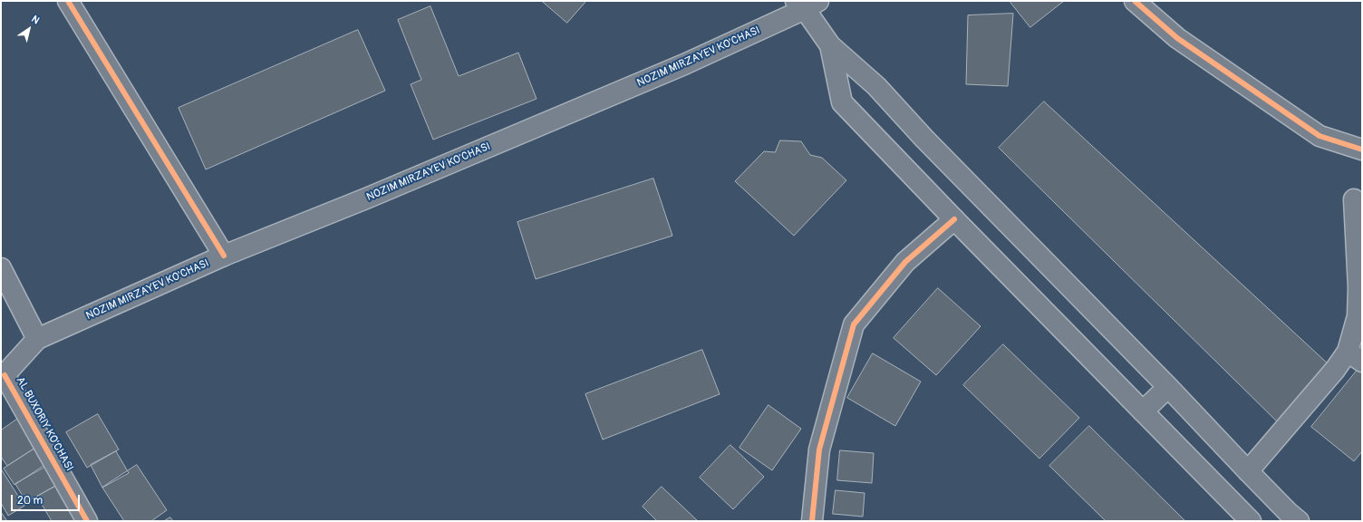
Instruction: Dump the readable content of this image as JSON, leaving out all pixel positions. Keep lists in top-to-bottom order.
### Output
{
  "streets": {
    "main road": ["NOZIM MIRZAYEV KO'CHASI", "AL BUXORIY KO'CHASI"]
  },
  "scale_bar": "20 m",
  "north": "top right"
}
